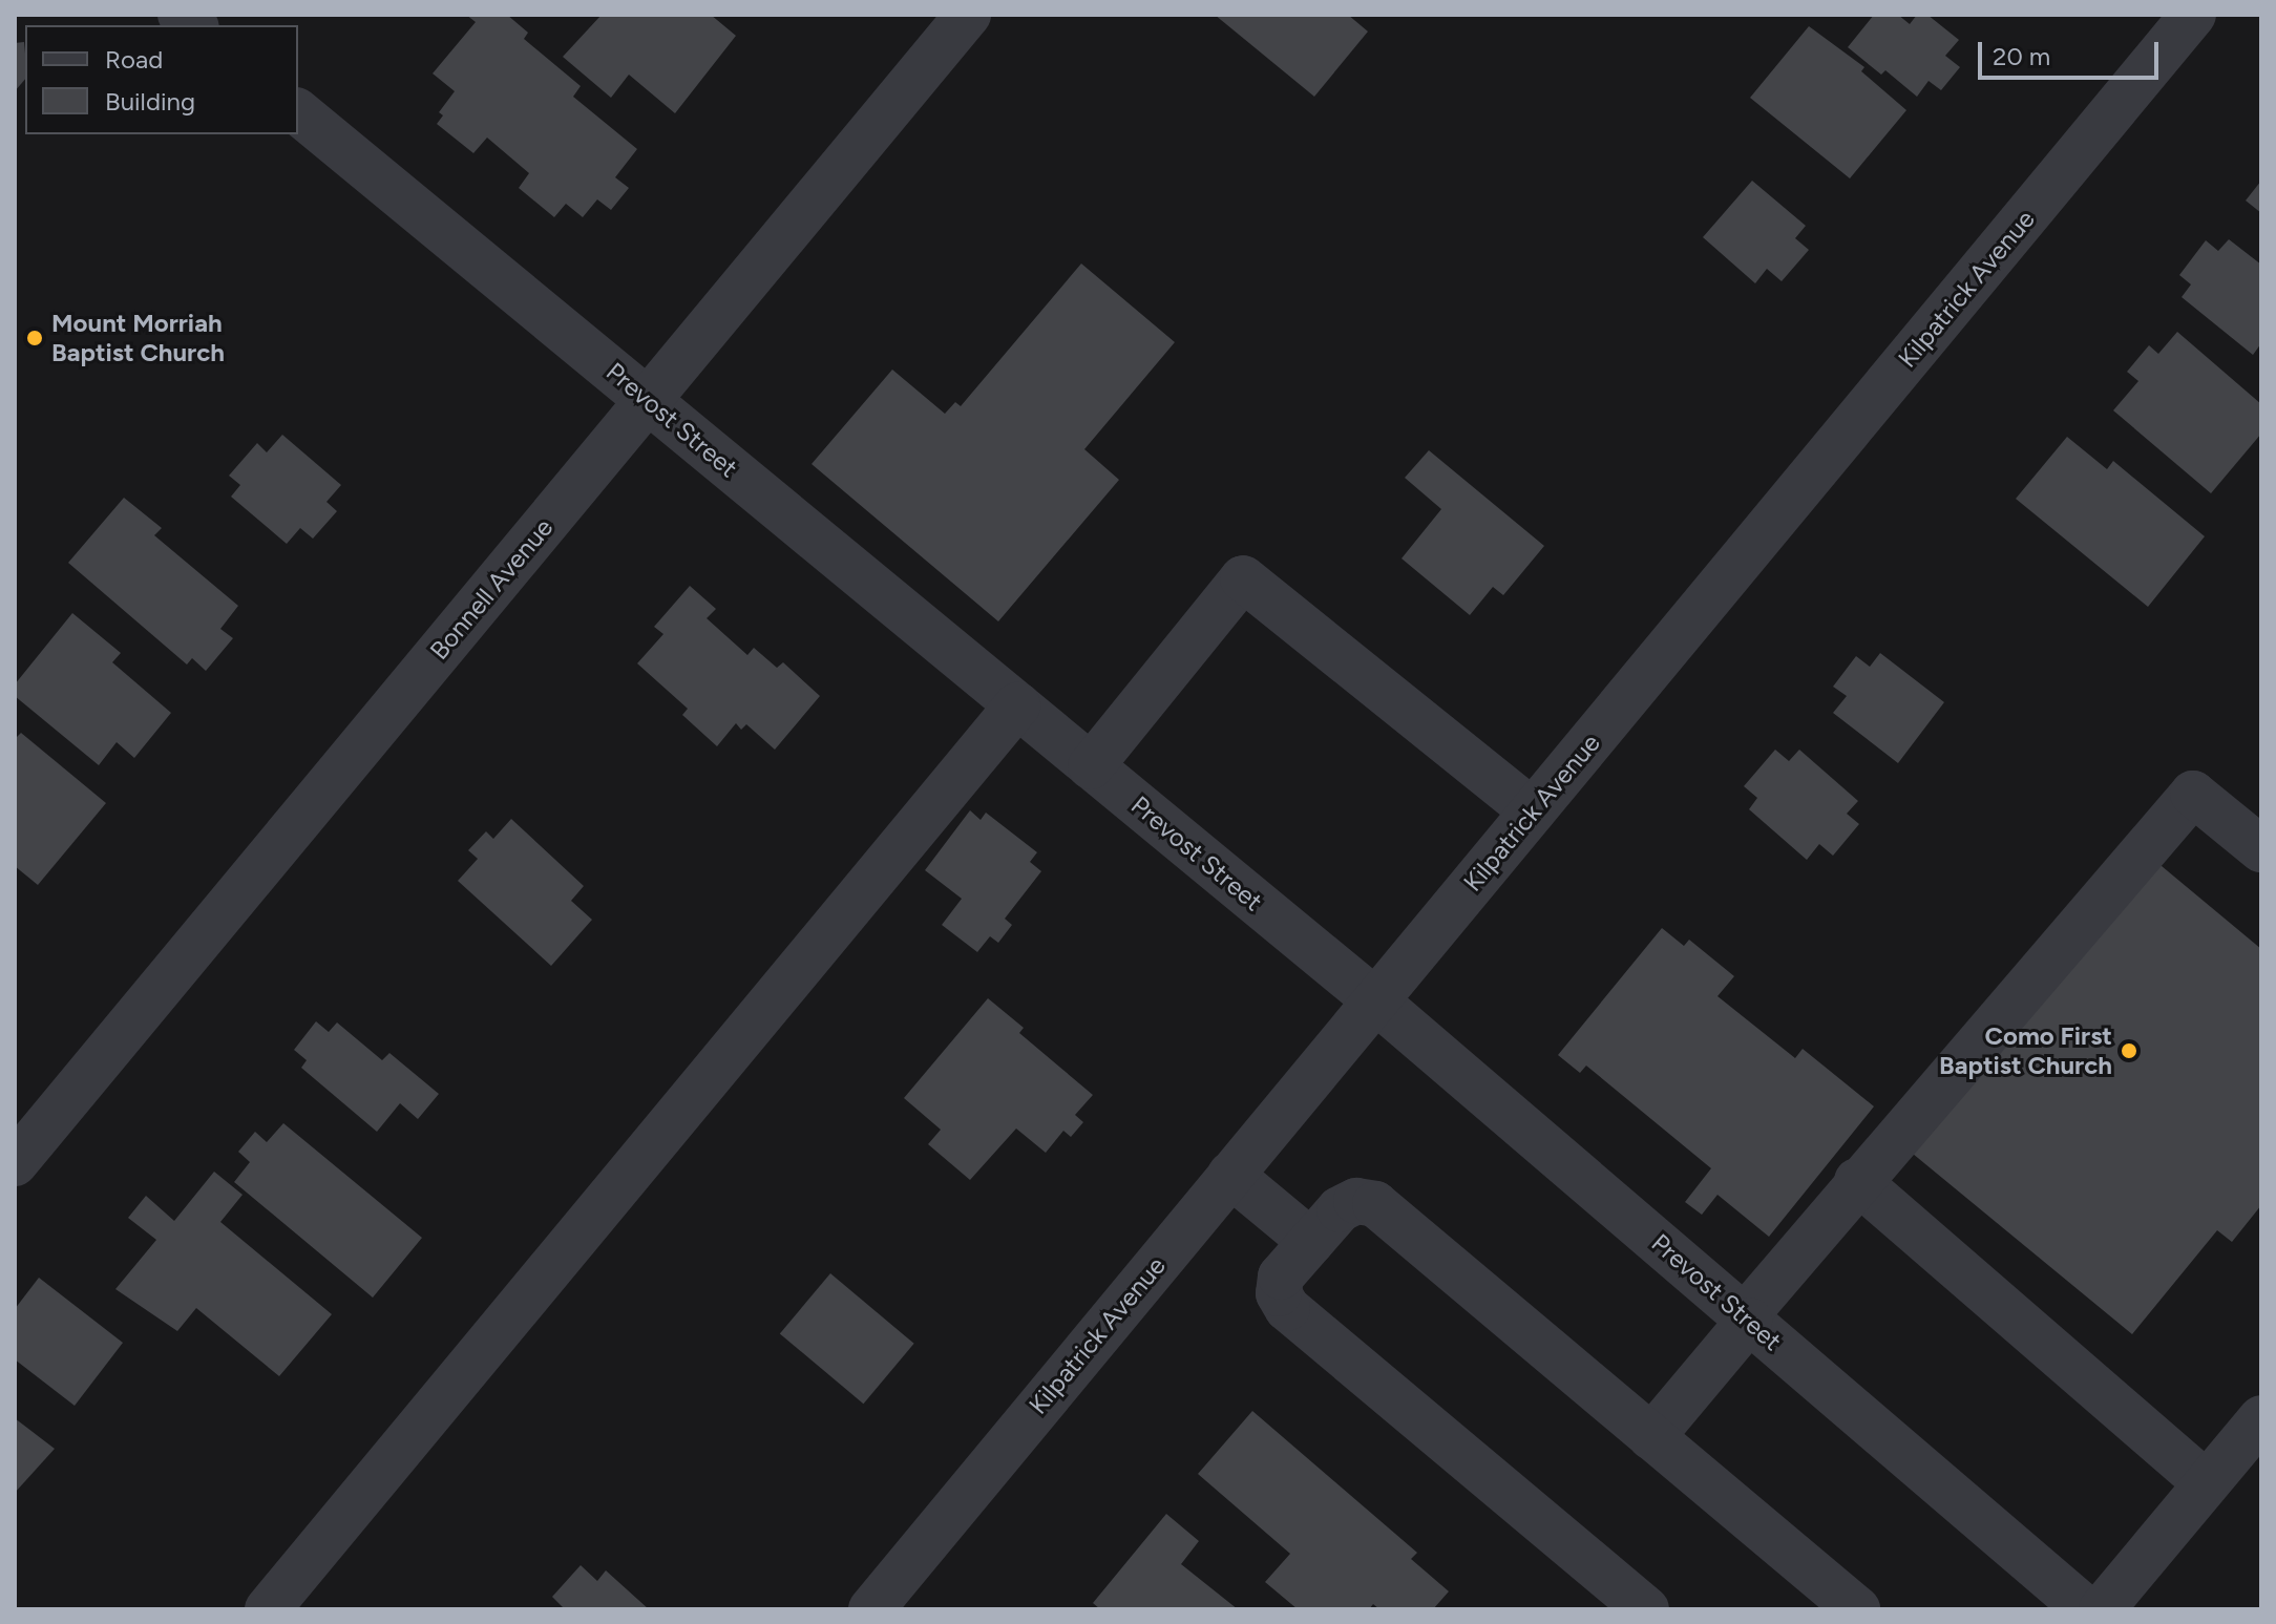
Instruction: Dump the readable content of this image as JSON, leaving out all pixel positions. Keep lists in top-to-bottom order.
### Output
{
  "streets": {
    "street": ["Kilpatrick Avenue", "Prevost Street", "Bonnell Avenue"]
  },
  "crossings": [
    ["Kilpatrick Avenue", "Prevost Street"],
    ["Prevost Street", "Bonnell Avenue"]
  ],
  "places": ["Mount Morriah Baptist Church", "Como First Baptist Church"],
  "legend": ["Road", "Building"],
  "scale_bar": "20 m"
}
